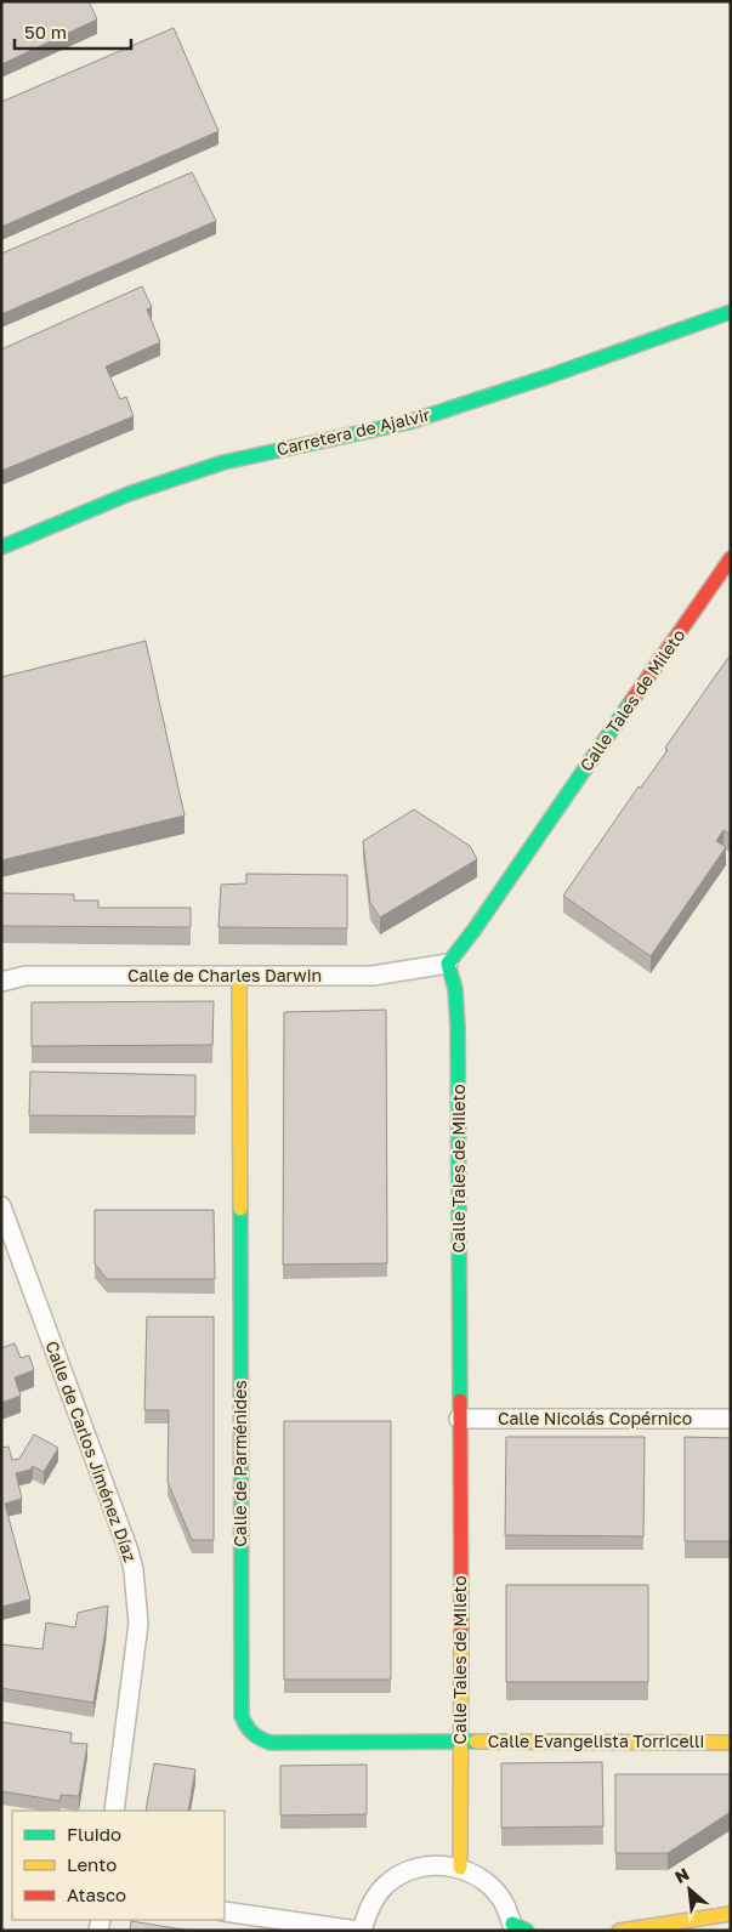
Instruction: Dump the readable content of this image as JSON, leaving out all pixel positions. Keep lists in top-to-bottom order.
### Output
{
  "streets": {
    "main road": [
      "Carretera de Ajalvir",
      "Calle Tales de Mileto",
      "Calle de Parménides",
      "Calle Evangelista Torricelli"
    ],
    "street": ["Calle de Charles Darwin", "Calle Nicolás Copérnico", "Calle de Carlos Jiménez Díaz"]
  },
  "crossings": [
    ["Calle Tales de Mileto", "Calle de Charles Darwin"],
    ["Calle Tales de Mileto", "Calle Nicolás Copérnico"],
    ["Calle Tales de Mileto", "Calle de Parménides"],
    ["Calle Tales de Mileto", "Calle Evangelista Torricelli"],
    ["Calle de Charles Darwin", "Calle de Parménides"],
    ["Calle de Parménides", "Calle Evangelista Torricelli"]
  ],
  "legend": ["Fluido", "Lento", "Atasco"],
  "scale_bar": "50 m",
  "north": "top left"
}
